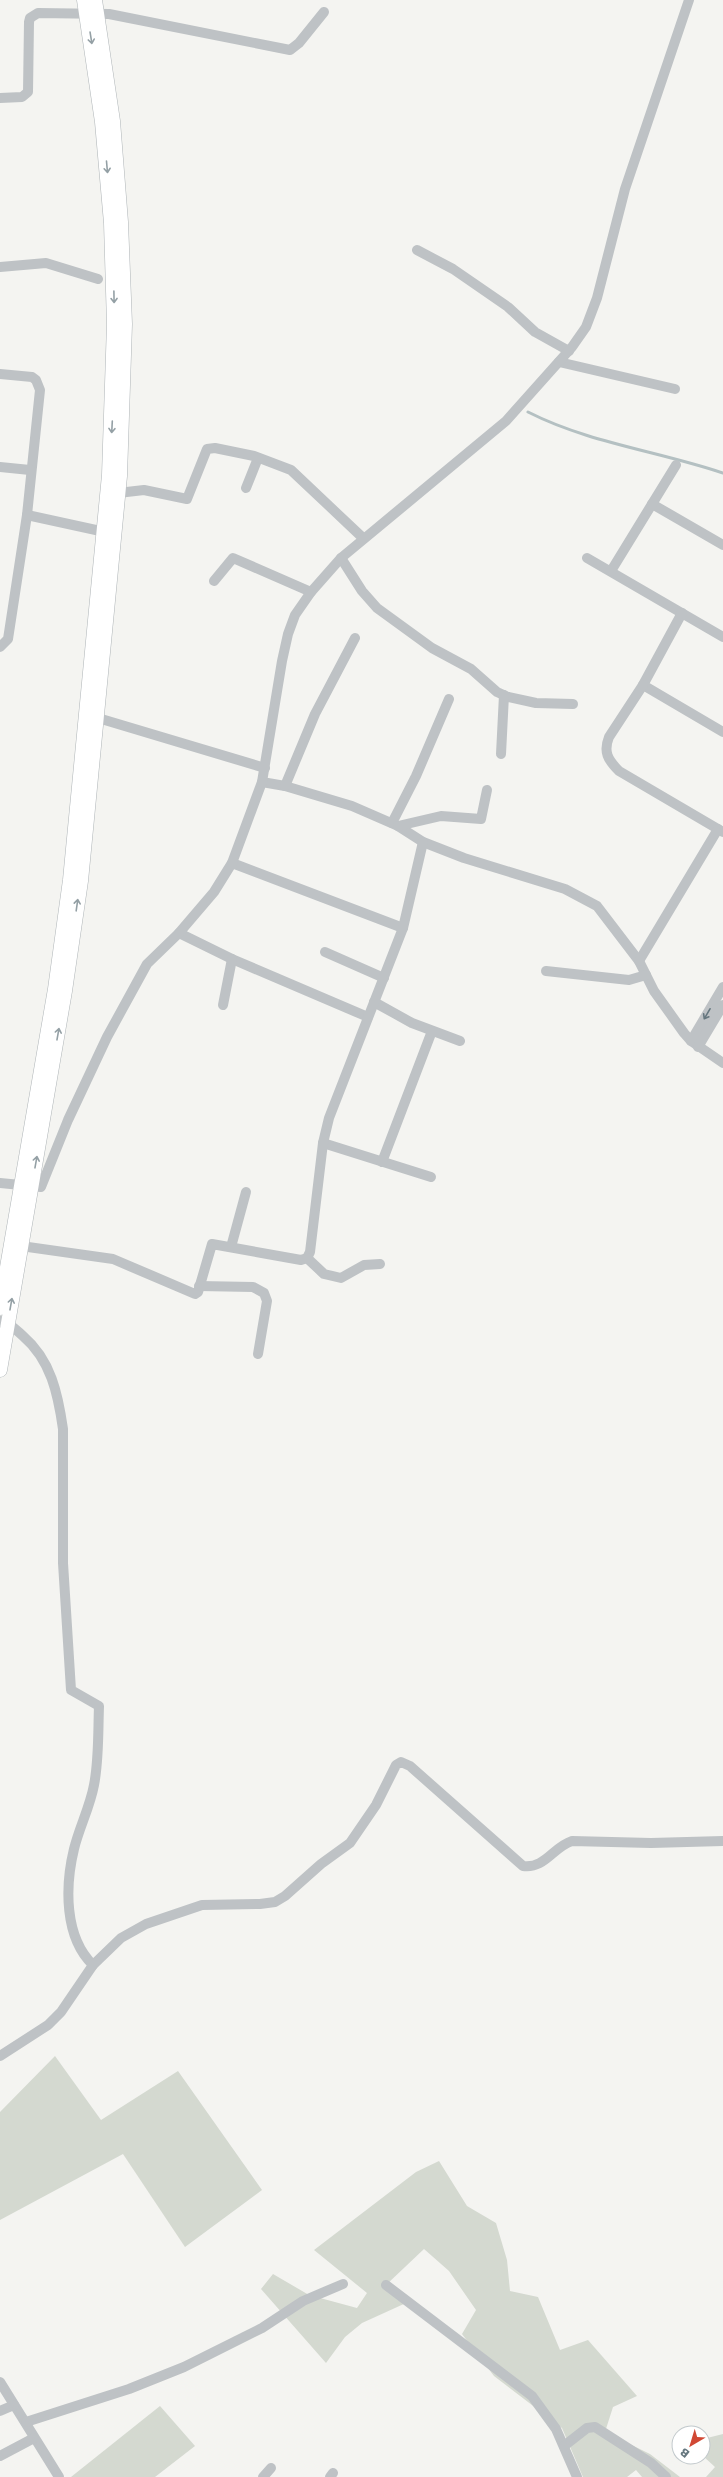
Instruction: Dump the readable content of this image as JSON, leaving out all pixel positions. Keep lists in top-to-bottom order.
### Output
{
  "north": "bottom left"
}
